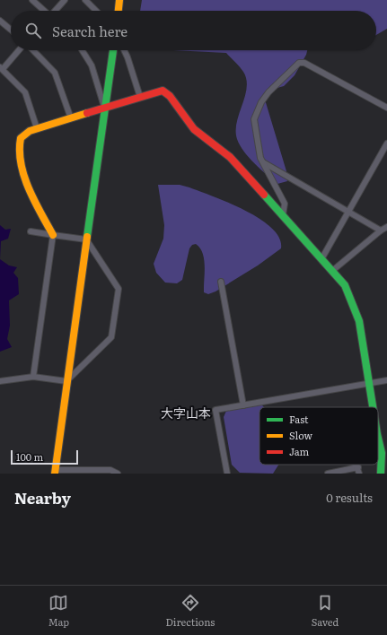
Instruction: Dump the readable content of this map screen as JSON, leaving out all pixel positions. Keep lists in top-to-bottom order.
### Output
{
  "districts": ["大字山本"],
  "legend": ["Fast", "Slow", "Jam"],
  "scale_bar": "100 m",
  "page": {
    "search": "Search here",
    "scale": "100 m",
    "heading": ["Nearby", "0 results"],
    "nav": ["Map", "Directions", "Saved"]
  }
}
